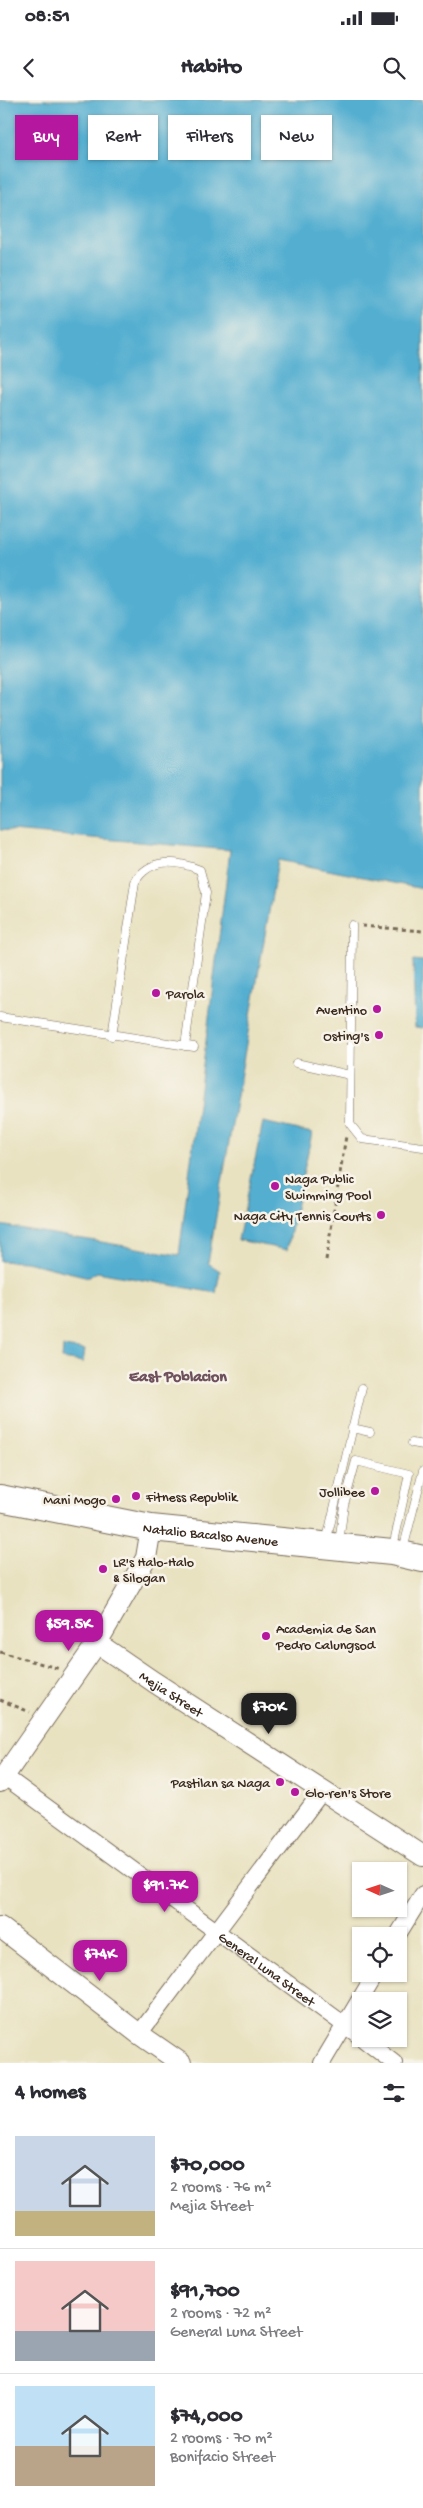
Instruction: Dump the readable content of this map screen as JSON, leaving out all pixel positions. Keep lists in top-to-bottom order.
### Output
{
  "streets": {
    "highway": ["Natalio Bacalso Avenue"],
    "street": ["Mejia Street", "General Luna Street"]
  },
  "districts": ["East Poblacion"],
  "places": [
    "Parola",
    "Aventino",
    "Osting's",
    "Naga Public Swimming Pool",
    "Naga City Tennis Courts",
    "Jollibee",
    "Fitness Republik",
    "Mani Mogo",
    "LR's Halo-Halo & Silogan",
    "Academia de San Pedro Calungsod",
    "Pastilan sa Naga",
    "Glo-ren's Store"
  ],
  "north": "left",
  "page": {
    "status": "08:51",
    "header": "Habito",
    "chip": [
      "Buy",
      "Rent",
      "Filters",
      "New"
    ],
    "price": [
      "$59.5K",
      "$70K",
      "$91.7K",
      "$74K"
    ],
    "heading": "4 homes",
    "list": [
      {
        "name": "$70,000",
        "note": "2 rooms · 76 m² · Mejia Street"
      },
      {
        "name": "$91,700",
        "note": "2 rooms · 72 m² · General Luna Street"
      },
      {
        "name": "$74,000",
        "note": "2 rooms · 70 m² · Bonifacio Street"
      }
    ]
  }
}
